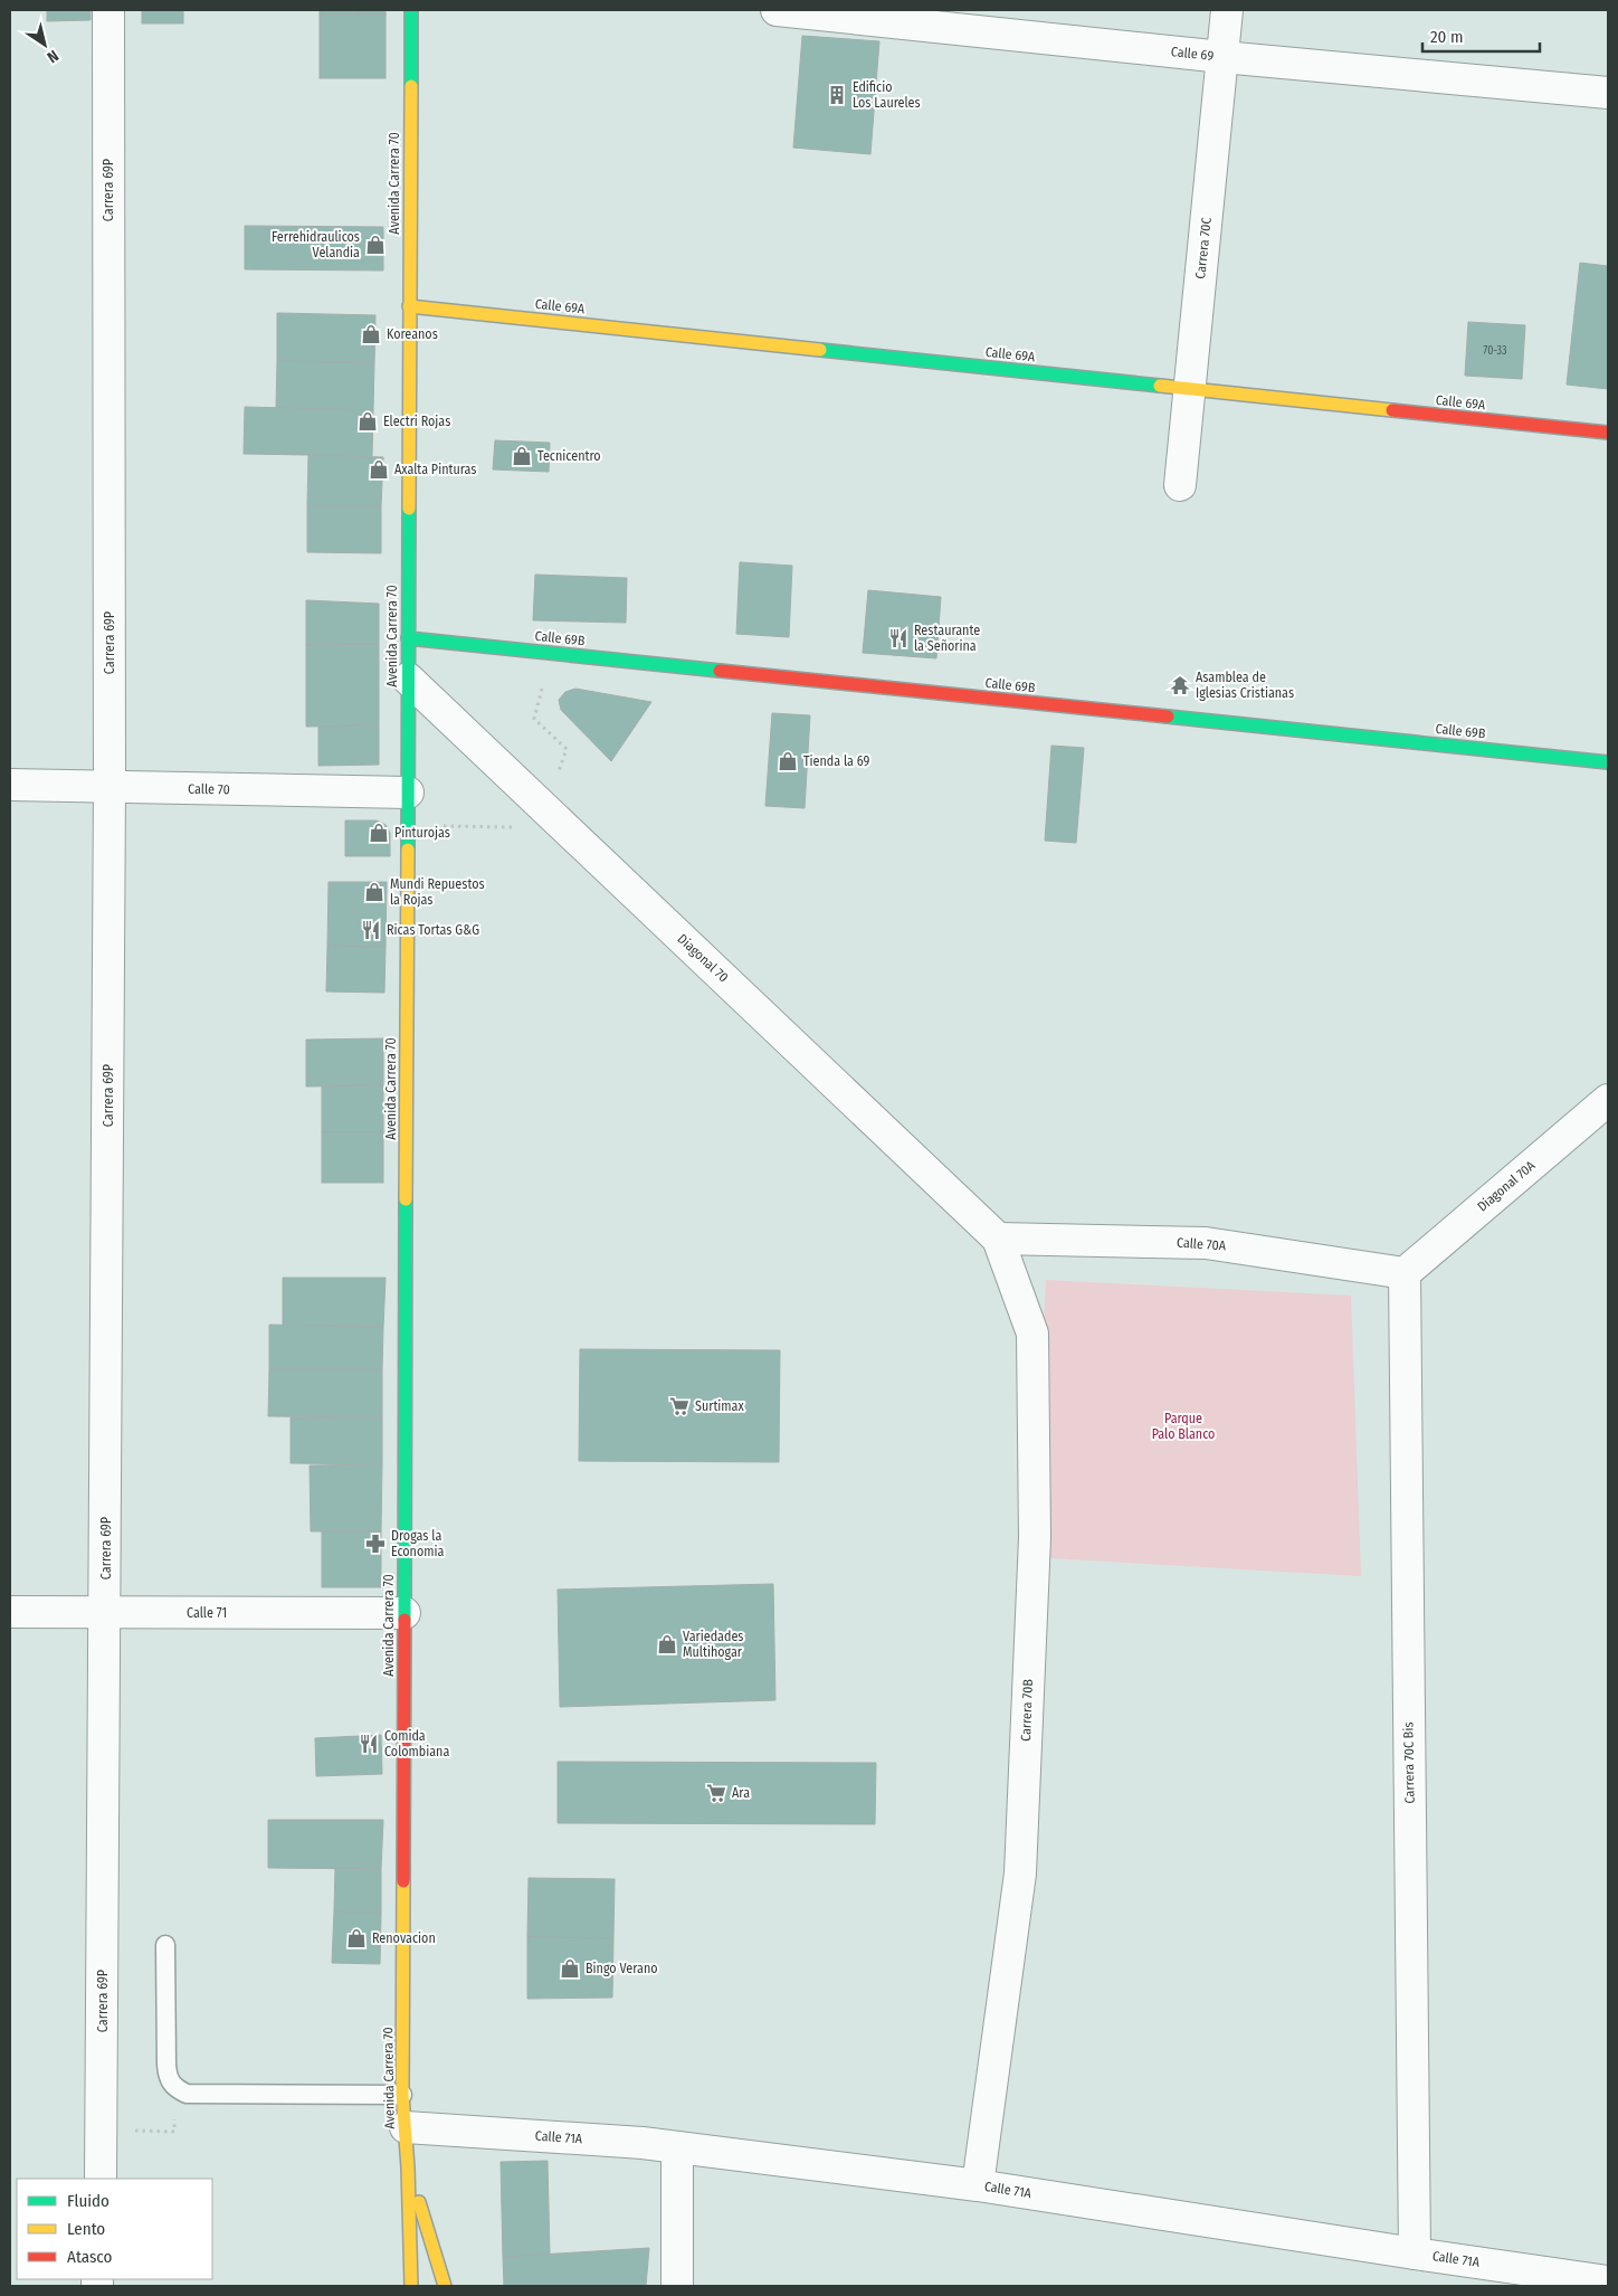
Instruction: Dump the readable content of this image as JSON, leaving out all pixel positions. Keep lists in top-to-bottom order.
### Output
{
  "streets": {
    "main road": ["Avenida Carrera 70", "Calle 69A", "Calle 69B"],
    "street": [
      "Calle 69",
      "Carrera 69P",
      "Carrera 70C",
      "Calle 70",
      "Diagonal 70",
      "Diagonal 70A",
      "Calle 70A",
      "Calle 71",
      "Carrera 70B",
      "Carrera 70C Bis",
      "Calle 71A"
    ]
  },
  "crossings": [
    ["Calle 69", "Carrera 70C"],
    ["Avenida Carrera 70", "Calle 69A"],
    ["Avenida Carrera 70", "Calle 69B"],
    ["Avenida Carrera 70", "Calle 70"],
    ["Avenida Carrera 70", "Diagonal 70"],
    ["Avenida Carrera 70", "Calle 71"],
    ["Avenida Carrera 70", "Calle 71A"],
    ["Carrera 69P", "Calle 70"],
    ["Carrera 69P", "Calle 71"],
    ["Carrera 70C", "Calle 69A"],
    ["Diagonal 70", "Calle 70A"],
    ["Diagonal 70", "Carrera 70B"],
    ["Diagonal 70A", "Calle 70A"],
    ["Diagonal 70A", "Carrera 70C Bis"],
    ["Calle 70A", "Carrera 70B"],
    ["Calle 70A", "Carrera 70C Bis"],
    ["Carrera 70B", "Calle 71A"],
    ["Carrera 70C Bis", "Calle 71A"]
  ],
  "parks": ["Parque Palo Blanco"],
  "places": {
    "building": ["Edificio Los Laureles"],
    "shop": [
      "Ferrehidraulicos Velandia",
      "Koreanos",
      "Electri Rojas",
      "Tecnicentro",
      "Axalta Pinturas",
      "Tienda la 69",
      "Pinturojas",
      "Mundi Repuestos la Rojas",
      "Variedades Multihogar",
      "Renovacion",
      "Bingo Verano"
    ],
    "restaurant": ["Restaurante la Señorina", "Ricas Tortas G&G", "Comida Colombiana"],
    "temple": ["Asamblea de Iglesias Cristianas"],
    "supermarket": ["Surtimax", "Ara"],
    "pharmacy": ["Drogas la Economia"]
  },
  "house_numbers": ["70-33"],
  "legend": ["Fluido", "Lento", "Atasco"],
  "scale_bar": "20 m",
  "north": "bottom right"
}
